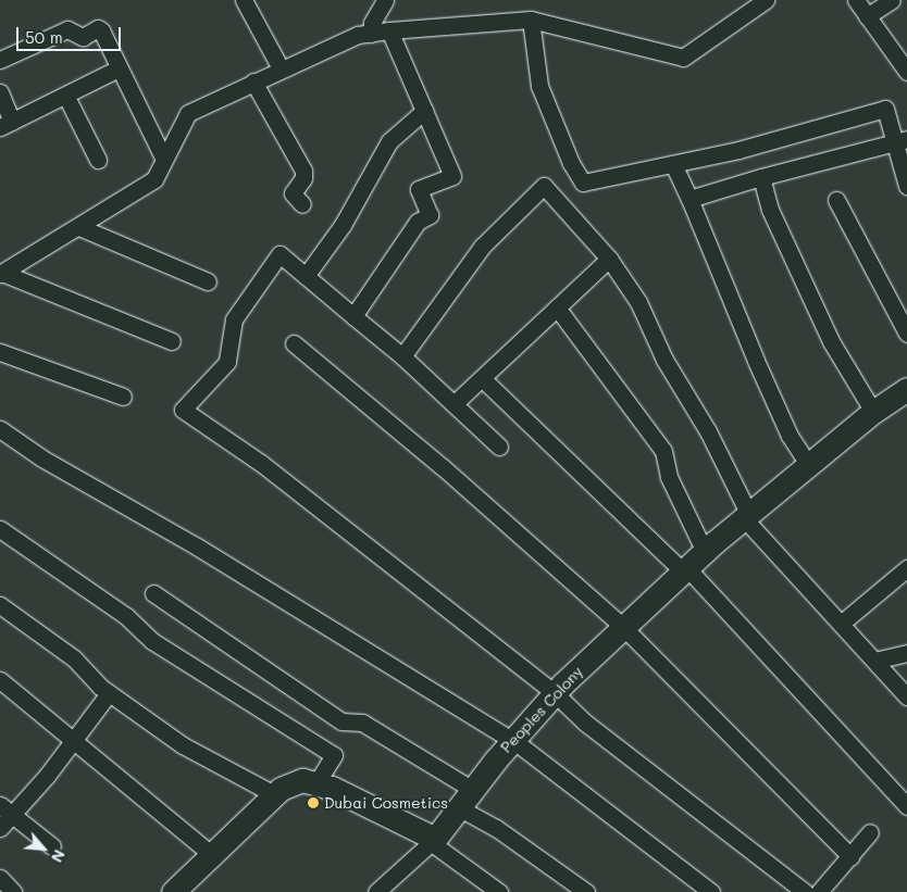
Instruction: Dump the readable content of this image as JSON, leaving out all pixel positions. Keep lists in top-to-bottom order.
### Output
{
  "streets": {
    "street": ["Peoples Colony"]
  },
  "places": ["Dubai Cosmetics"],
  "scale_bar": "50 m",
  "north": "bottom right"
}
